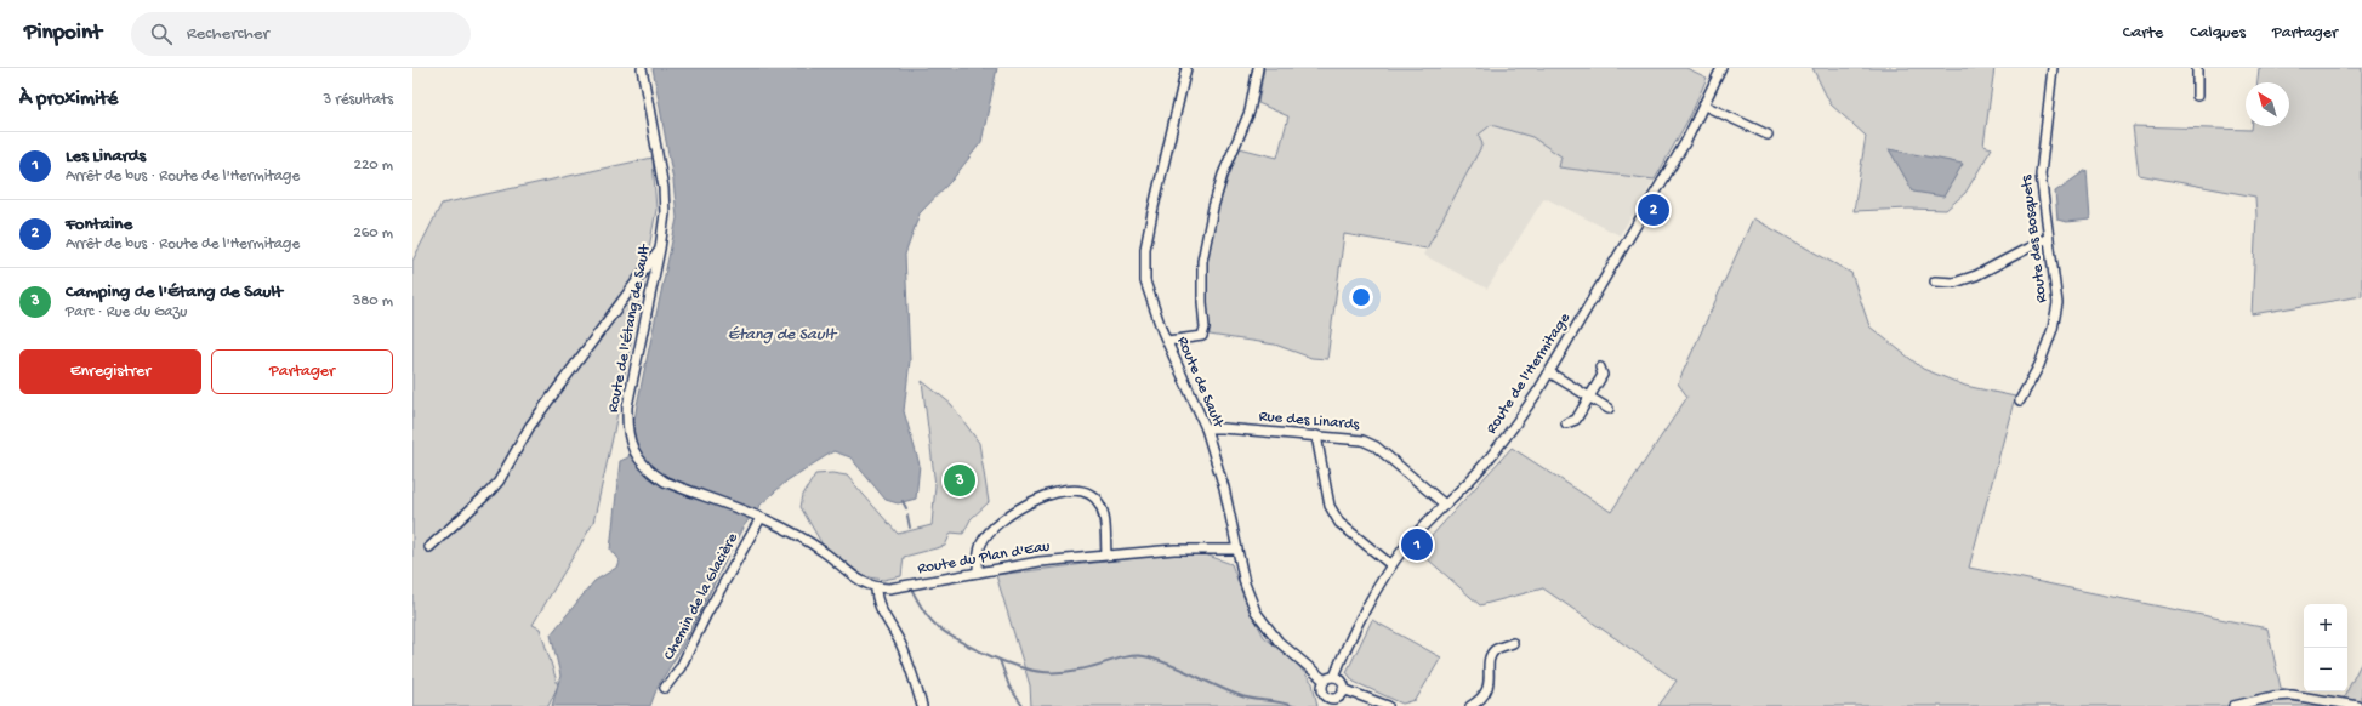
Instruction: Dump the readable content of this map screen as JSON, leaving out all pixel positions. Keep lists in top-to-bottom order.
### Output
{
  "streets": {
    "street": [
      "Route des Bosquets",
      "Route de l'Étang de Sault",
      "Route de l'Hermitage",
      "Route de Sault",
      "Rue des Linards",
      "Route du Plan d'Eau",
      "Chemin de la Glacière"
    ]
  },
  "crossings": [
    ["Route de l'Étang de Sault", "Chemin de la Glacière"],
    ["Route de l'Hermitage", "Route de Sault"],
    ["Route de l'Hermitage", "Rue des Linards"],
    ["Route de Sault", "Rue des Linards"],
    ["Route de Sault", "Route du Plan d'Eau"]
  ],
  "water": ["Étang de Sault"],
  "north": "top left",
  "page": {
    "header": "Pinpoint",
    "search": "Rechercher",
    "nav": ["Carte", "Calques", "Partager"],
    "heading": ["À proximité", "3 résultats"],
    "list": [
      {
        "mark": "1",
        "name": "Les Linards",
        "note": "Arrêt de bus · Route de l'Hermitage",
        "value": "220 m"
      },
      {
        "mark": "2",
        "name": "Fontaine",
        "note": "Arrêt de bus · Route de l'Hermitage",
        "value": "260 m"
      },
      {
        "mark": "3",
        "name": "Camping de l'Étang de Sault",
        "note": "Parc · Rue du Gazu",
        "value": "380 m"
      }
    ],
    "pins": ["2", "3", "1"],
    "buttons": ["Enregistrer", "Partager"],
    "map_buttons": ["+", "−"]
  }
}
